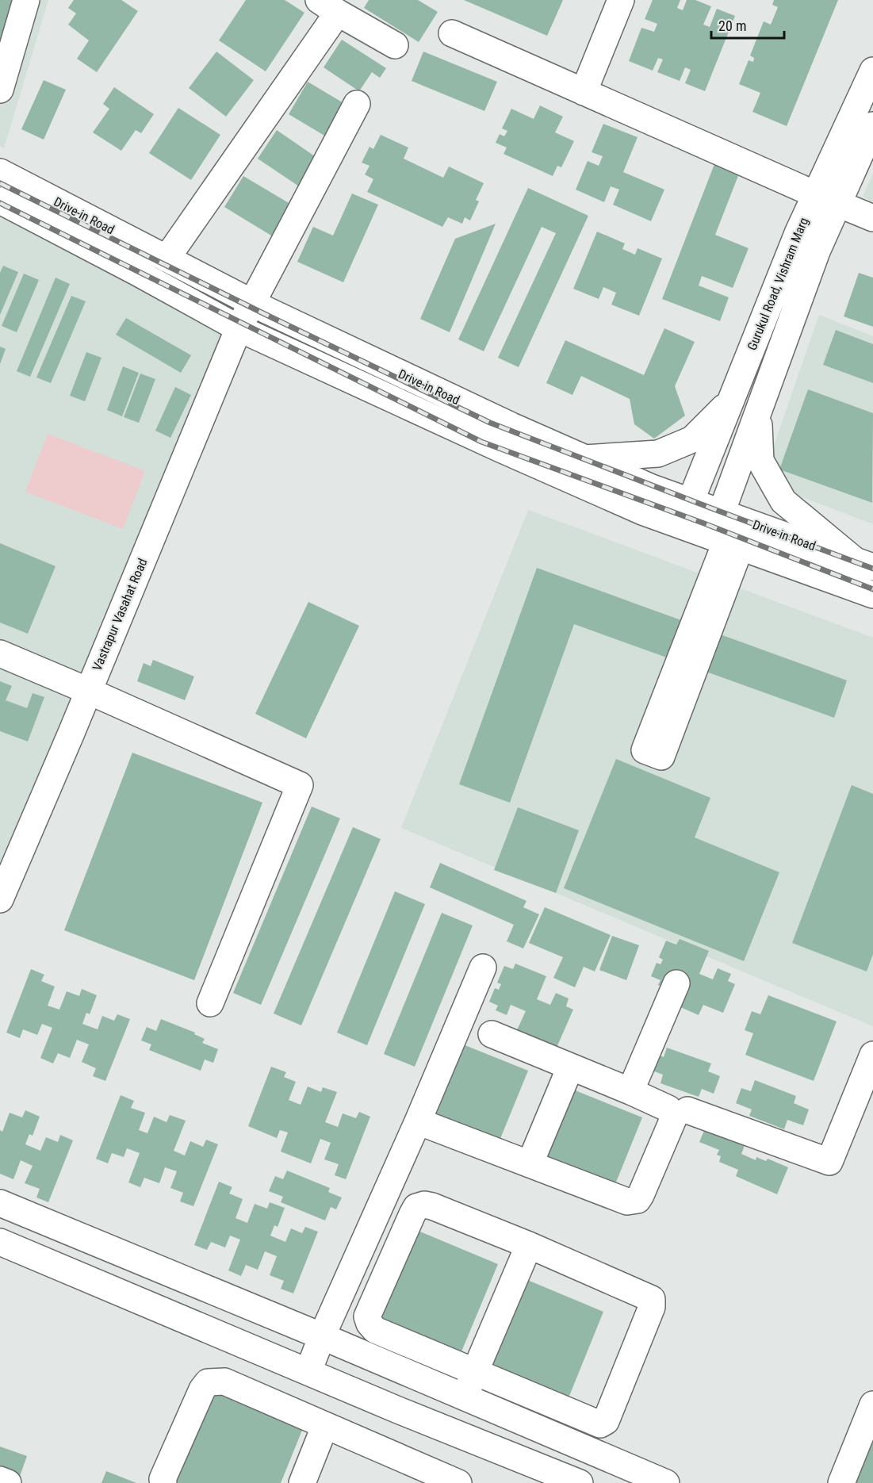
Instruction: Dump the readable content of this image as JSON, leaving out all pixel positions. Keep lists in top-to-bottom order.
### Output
{
  "streets": {
    "street": ["Drive-in Road", "Gurukul Road, Vishram Marg", "Vastrapur Vasahat Road"]
  },
  "crossings": [
    ["Drive-in Road", "Gurukul Road, Vishram Marg"],
    ["Drive-in Road", "Vastrapur Vasahat Road"]
  ],
  "scale_bar": "20 m"
}
